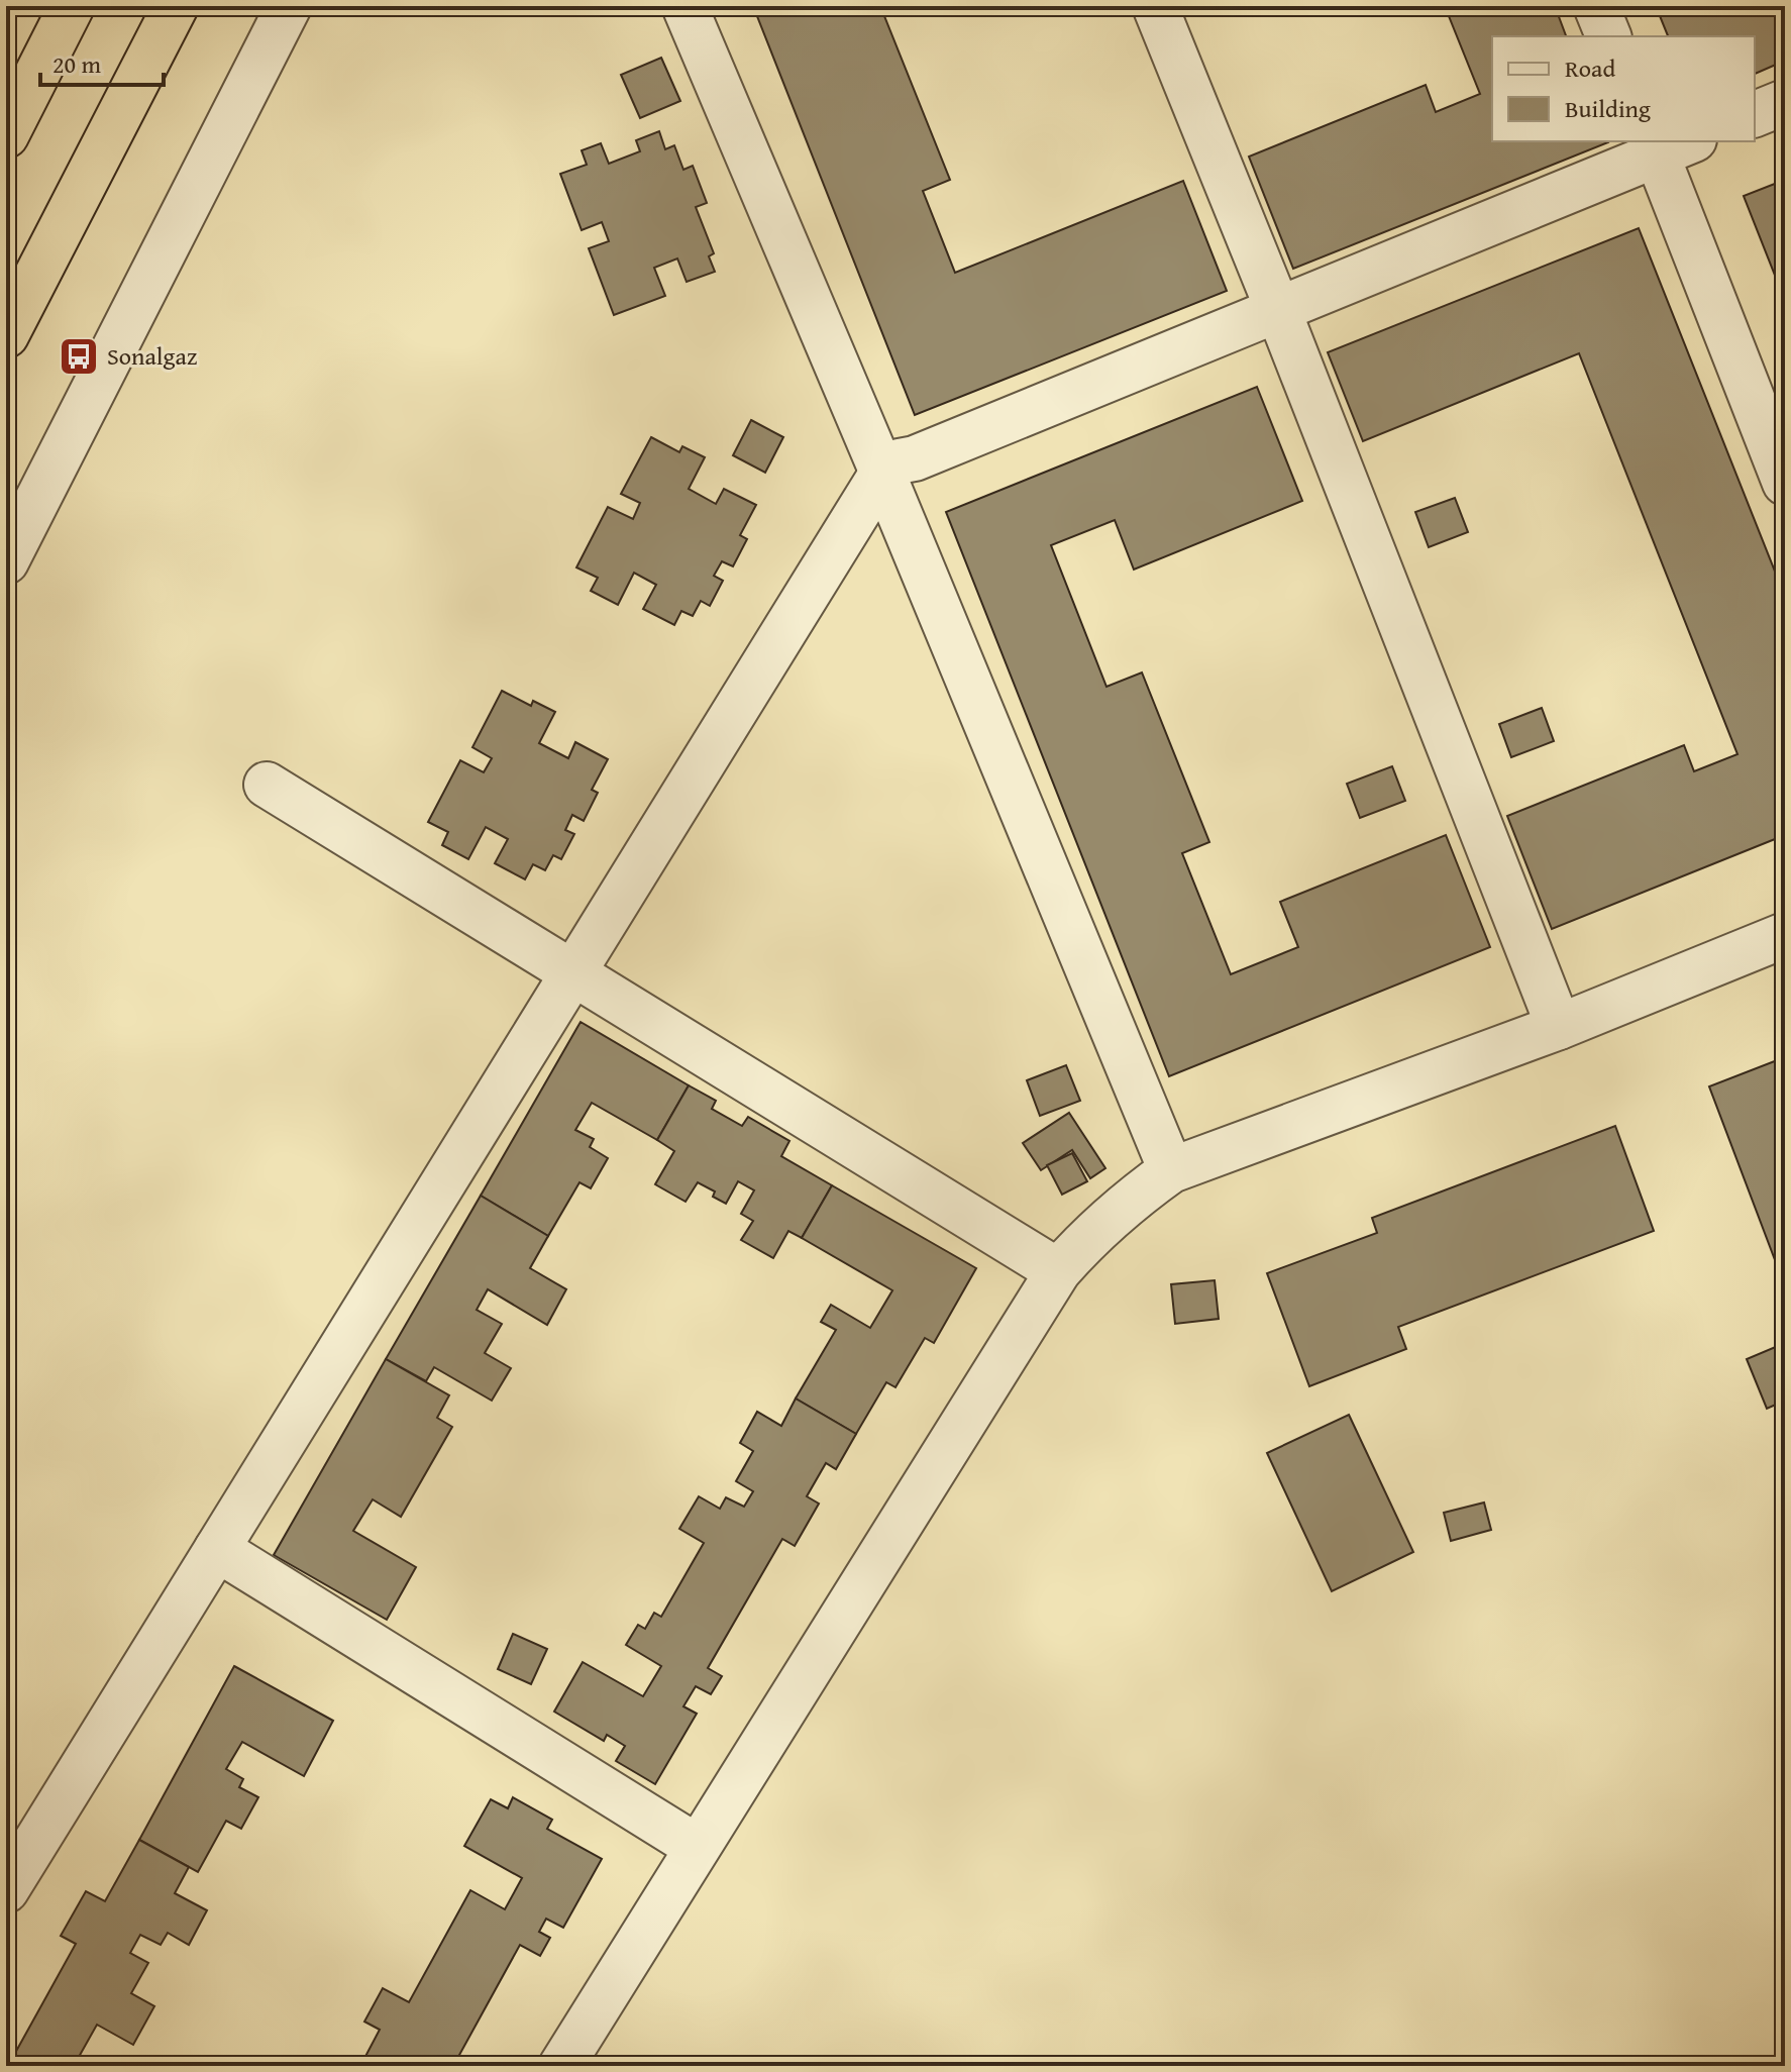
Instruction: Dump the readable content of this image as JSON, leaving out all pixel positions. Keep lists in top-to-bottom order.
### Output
{
  "places": {
    "bus stop": ["Sonalgaz"]
  },
  "legend": ["Road", "Building"],
  "scale_bar": "20 m"
}
